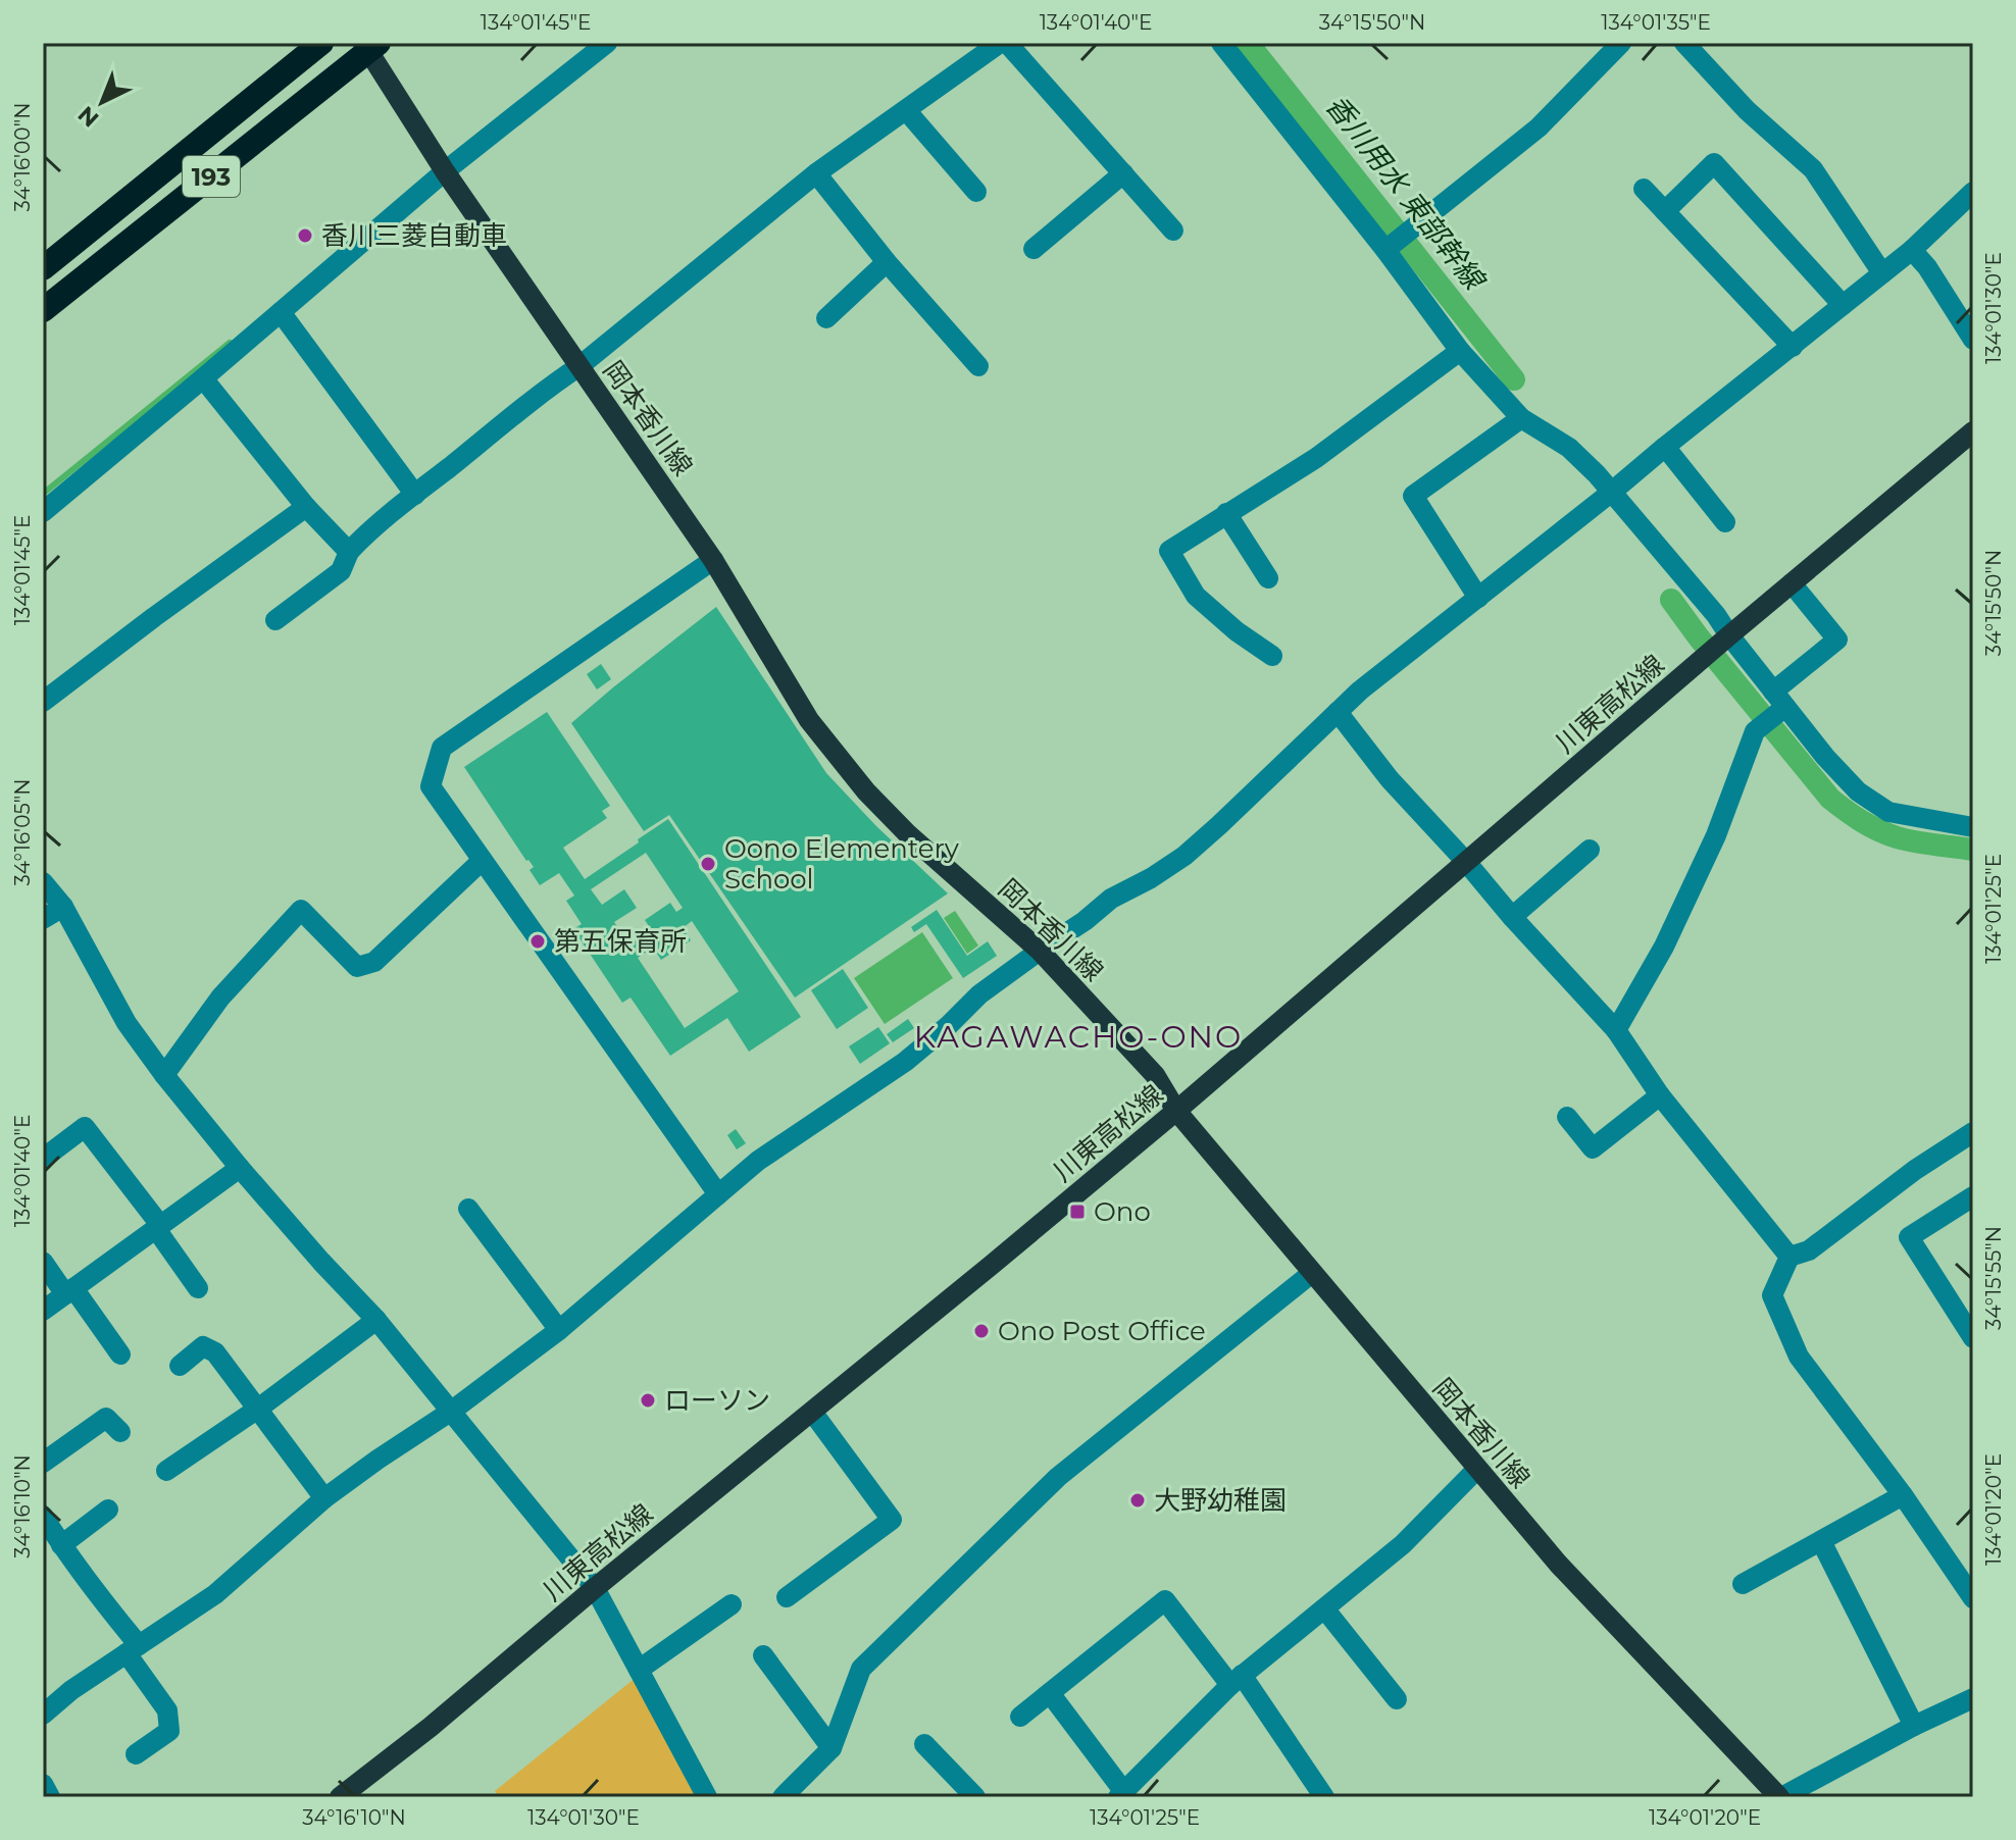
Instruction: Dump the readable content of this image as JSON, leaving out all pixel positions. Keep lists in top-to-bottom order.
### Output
{
  "streets": {
    "highway": ["193"],
    "main road": ["岡本香川線", "川東高松線"]
  },
  "crossings": [
    ["193", "岡本香川線"],
    ["岡本香川線", "川東高松線"]
  ],
  "districts": ["KAGAWACHO-ONO"],
  "water": ["香川用水 東部幹線"],
  "places": {
    "other": [
      "香川三菱自動車",
      "Oono Elementery School",
      "第五保育所",
      "Ono Post Office",
      "ローソン",
      "大野幼稚園"
    ],
    "transit": ["Ono"]
  },
  "north": "bottom left",
  "coordinates": [
    "134°01'45\"E",
    "134°01'40\"E",
    "34°15'50\"N",
    "134°01'35\"E",
    "34°16'00\"N",
    "134°01'30\"E",
    "34°16'05\"N",
    "134°01'25\"E",
    "34°15'55\"N",
    "34°16'10\"N",
    "134°01'20\"E"
  ]
}
